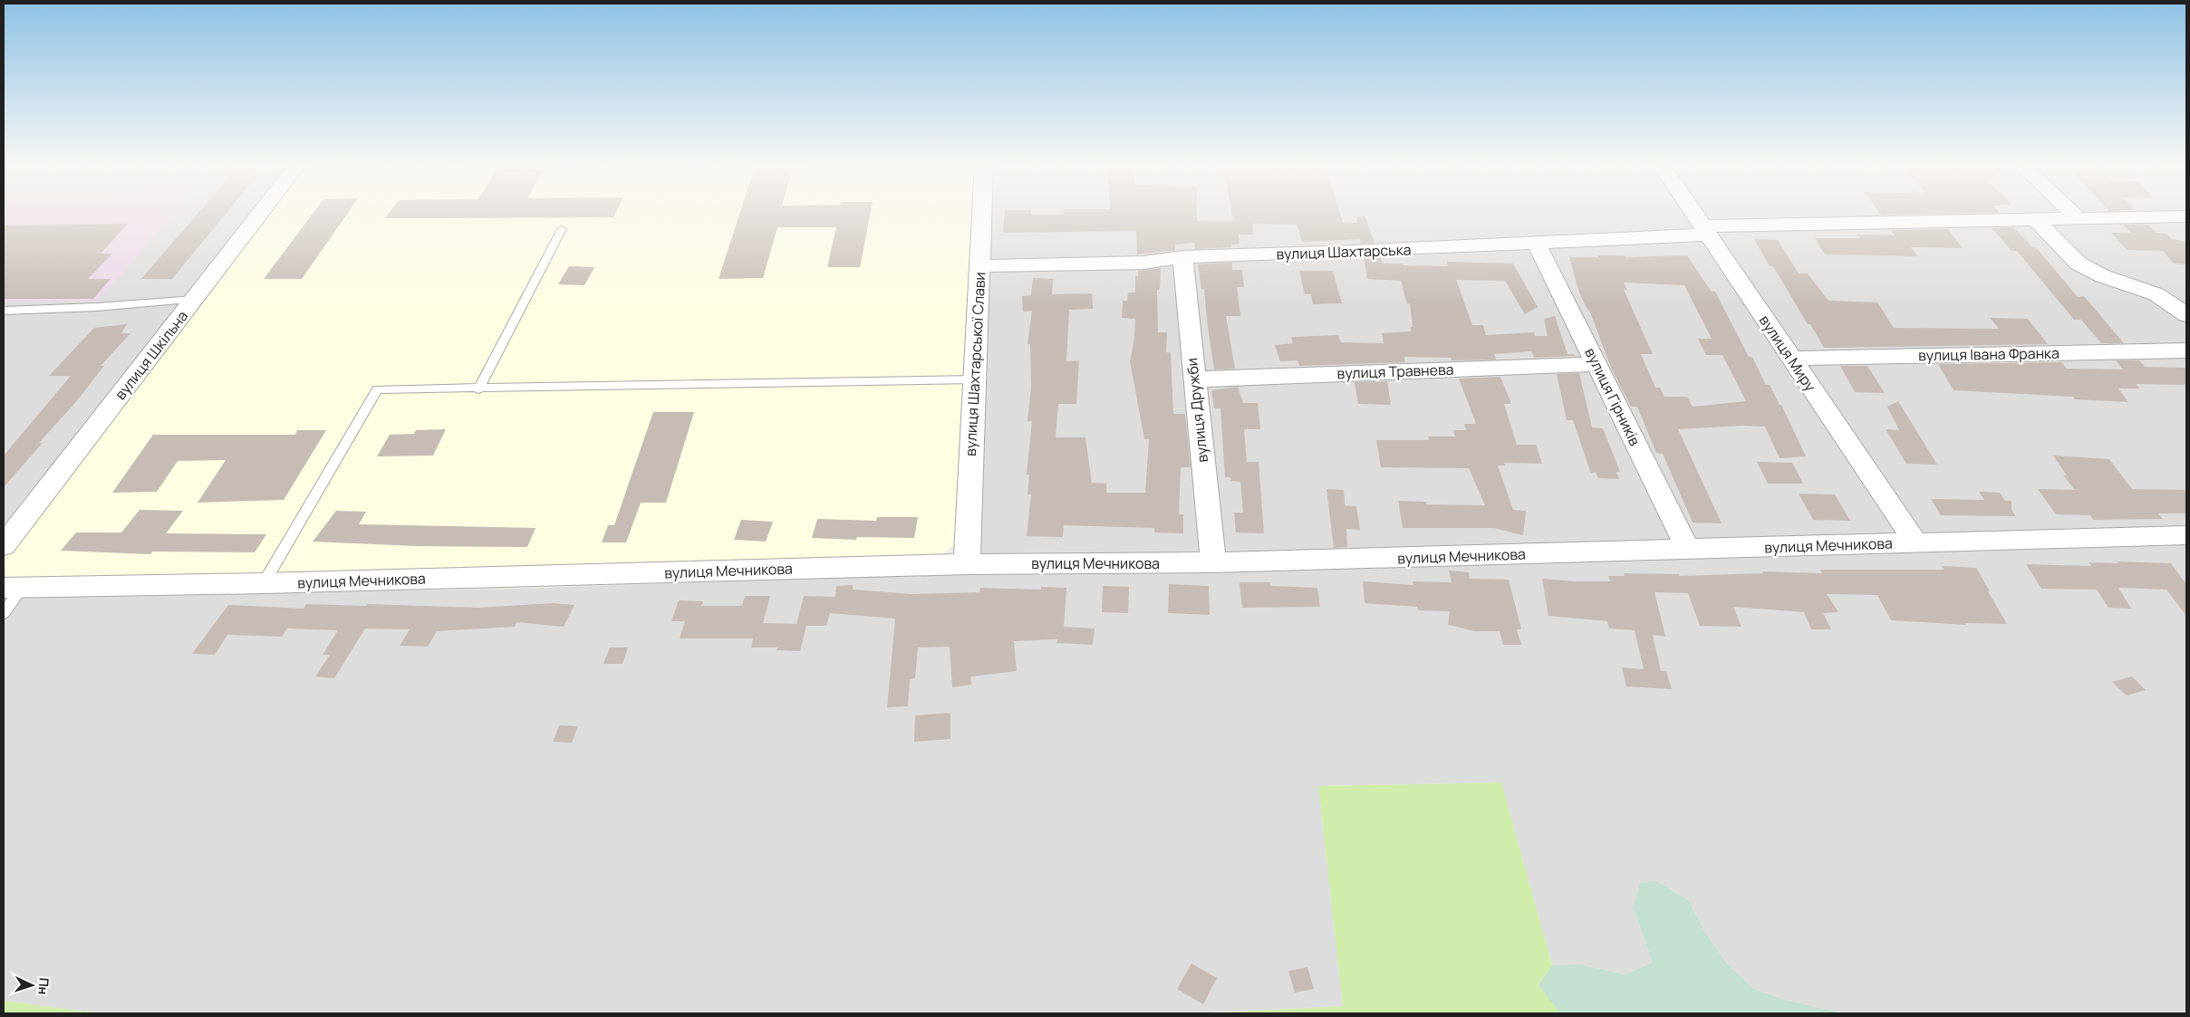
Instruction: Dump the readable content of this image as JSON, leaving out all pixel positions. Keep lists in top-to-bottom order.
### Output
{
  "streets": {
    "street": [
      "вулиця Шахтарська",
      "вулиця Миру",
      "вулиця Івана Франка",
      "вулиця Шкільна",
      "вулиця Шахтарської Слави",
      "вулиця Травнева",
      "вулиця Гірників",
      "вулиця Дружби",
      "вулиця Мечникова"
    ]
  },
  "crossings": [
    ["вулиця Шахтарська", "вулиця Миру"],
    ["вулиця Шахтарська", "вулиця Шахтарської Слави"],
    ["вулиця Шахтарська", "вулиця Гірників"],
    ["вулиця Шахтарська", "вулиця Дружби"],
    ["вулиця Миру", "вулиця Івана Франка"],
    ["вулиця Миру", "вулиця Мечникова"],
    ["вулиця Шахтарської Слави", "вулиця Мечникова"],
    ["вулиця Травнева", "вулиця Гірників"],
    ["вулиця Травнева", "вулиця Дружби"],
    ["вулиця Гірників", "вулиця Мечникова"],
    ["вулиця Дружби", "вулиця Мечникова"]
  ],
  "north": "right"
}
